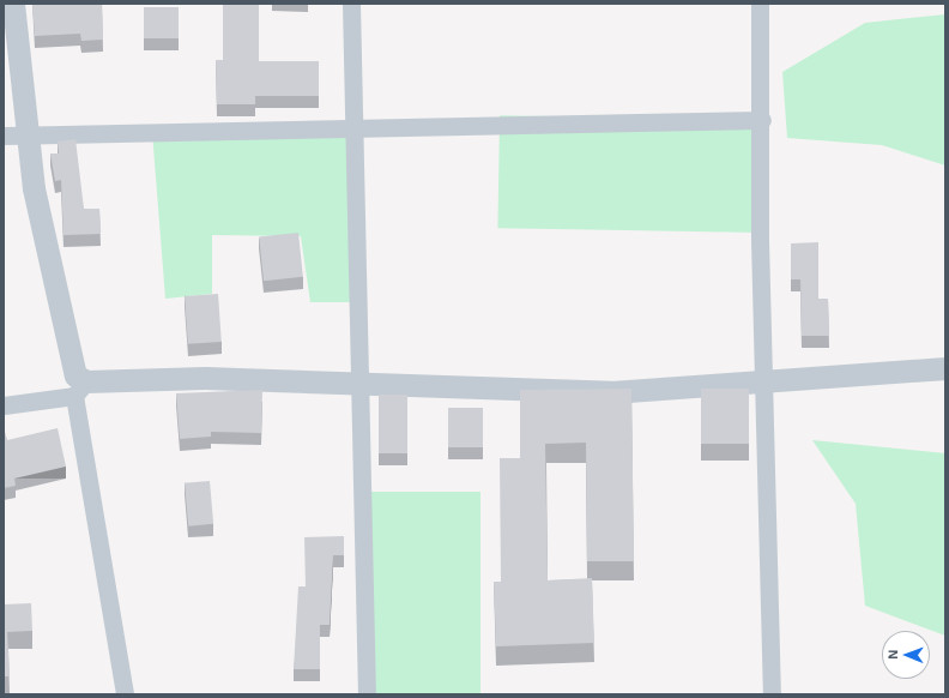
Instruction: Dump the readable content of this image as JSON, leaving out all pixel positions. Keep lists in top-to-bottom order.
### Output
{
  "north": "left"
}
